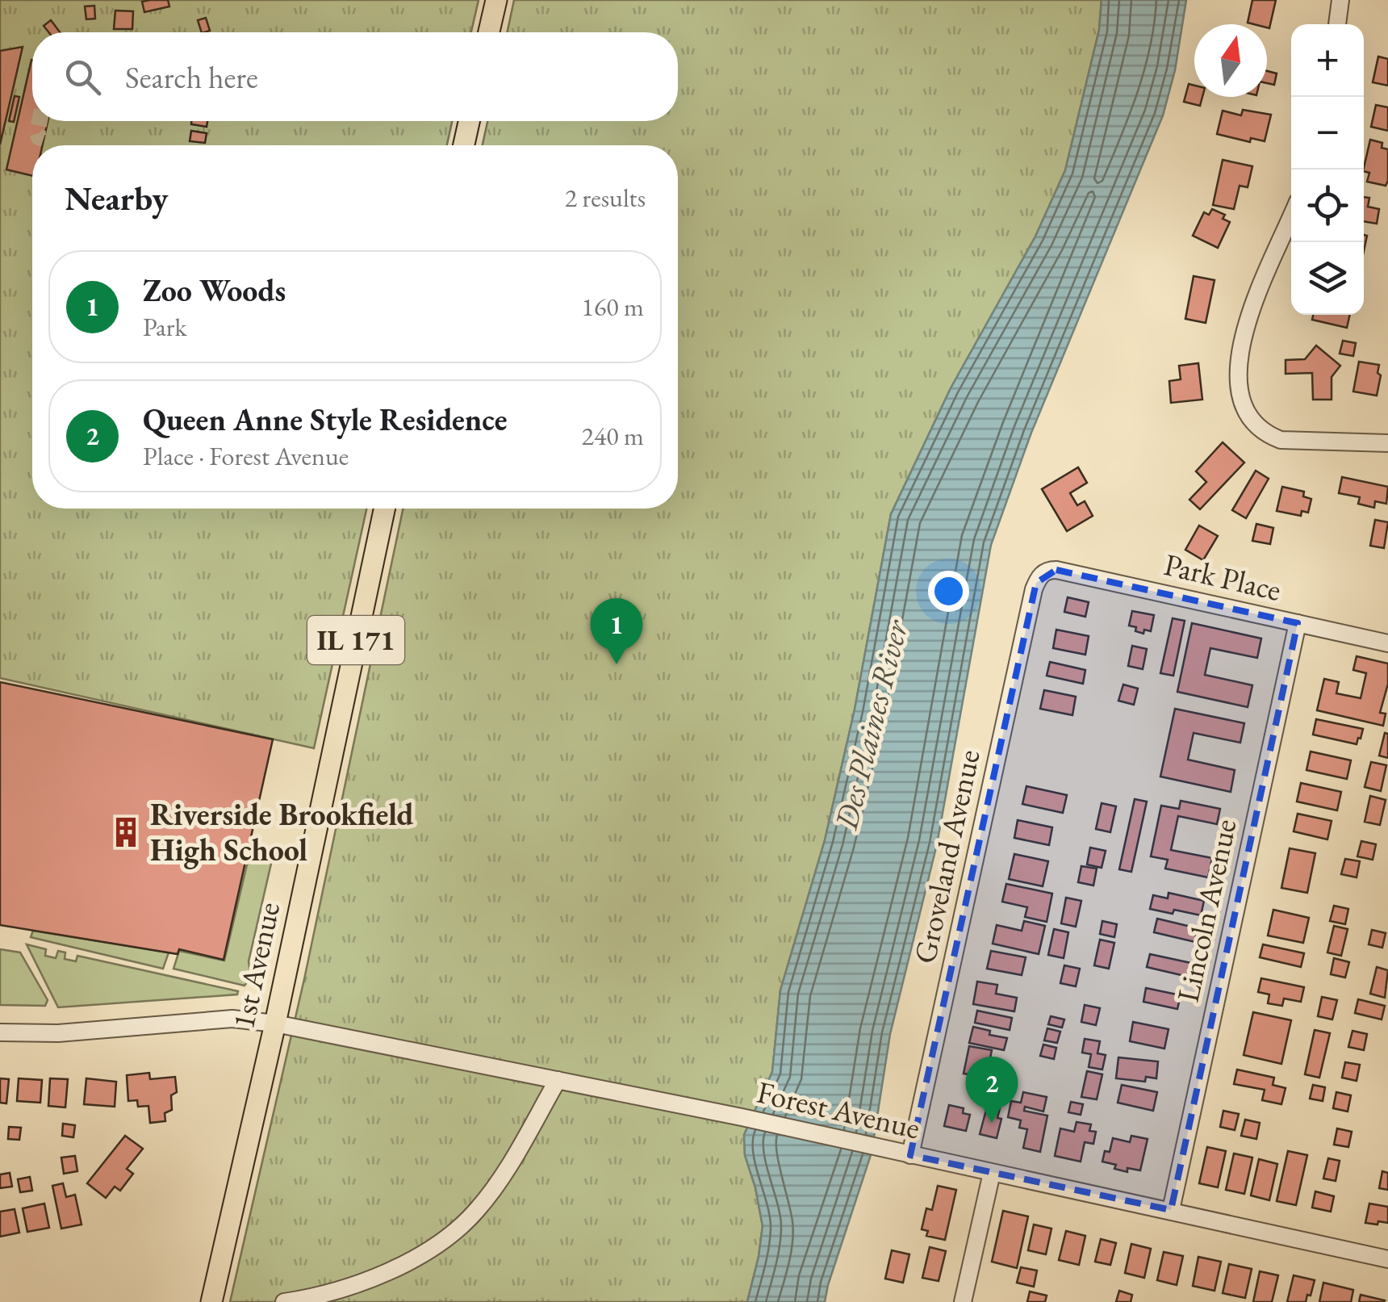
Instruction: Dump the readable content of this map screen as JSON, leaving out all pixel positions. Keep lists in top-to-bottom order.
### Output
{
  "streets": {
    "main road": ["IL 171", "1st Avenue"],
    "street": [
      "Park Place",
      "Groveland Avenue",
      "Lincoln Avenue",
      "Forest Avenue"
    ]
  },
  "crossings": [
    ["Park Place", "Groveland Avenue"],
    ["Park Place", "Lincoln Avenue"],
    ["Groveland Avenue", "Forest Avenue"],
    ["Lincoln Avenue", "Forest Avenue"],
    ["1st Avenue", "Forest Avenue"]
  ],
  "water": ["Des Plaines River"],
  "places": {
    "building": ["Riverside Brookfield High School"]
  },
  "north": "top",
  "page": {
    "map_buttons": ["+", "−"],
    "search": "Search here",
    "heading": ["Nearby", "2 results"],
    "list": [
      {
        "mark": "1",
        "name": "Zoo Woods",
        "note": "Park",
        "value": "160 m"
      },
      {
        "mark": "2",
        "name": "Queen Anne Style Residence",
        "note": "Place · Forest Avenue",
        "value": "240 m"
      }
    ],
    "pins": ["1", "2"]
  }
}
